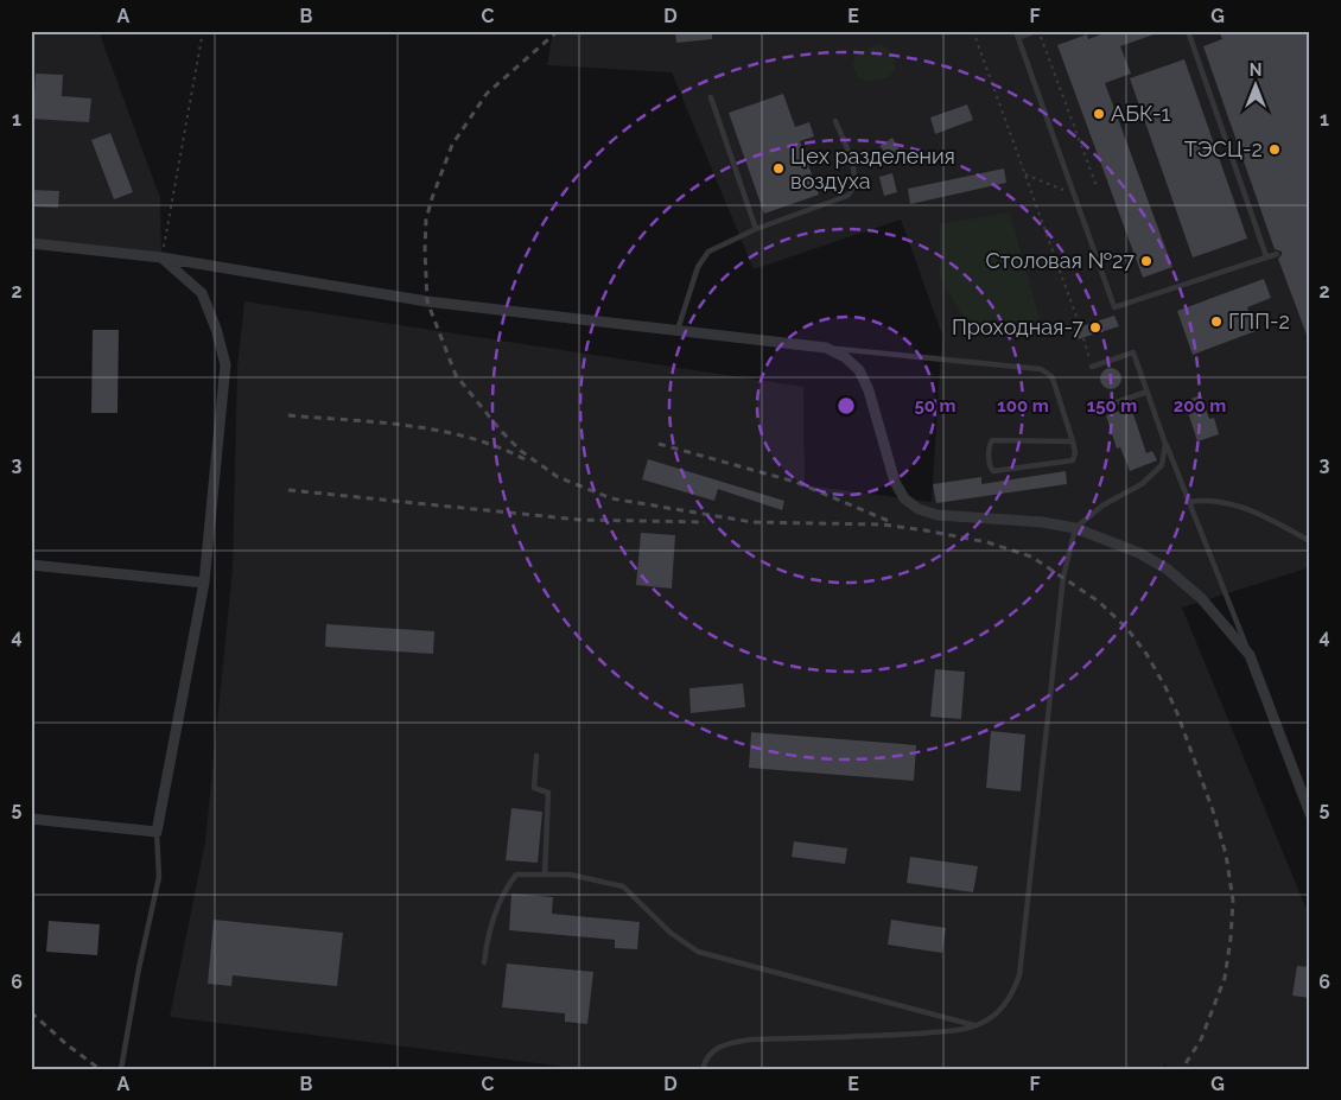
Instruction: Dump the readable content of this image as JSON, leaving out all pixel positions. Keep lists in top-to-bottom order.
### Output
{
  "places": [
    "АБК-1",
    "ТЭСЦ-2",
    "Цех разделения воздуха",
    "Столовая №27",
    "ГПП-2",
    "Проходная-7"
  ],
  "north": "top",
  "grid": {
    "columns": [
      "A",
      "B",
      "C",
      "D",
      "E",
      "F",
      "G"
    ],
    "rows": [
      "1",
      "2",
      "3",
      "4",
      "5",
      "6"
    ]
  },
  "rings": [
    "50 m",
    "100 m",
    "150 m",
    "200 m"
  ]
}
